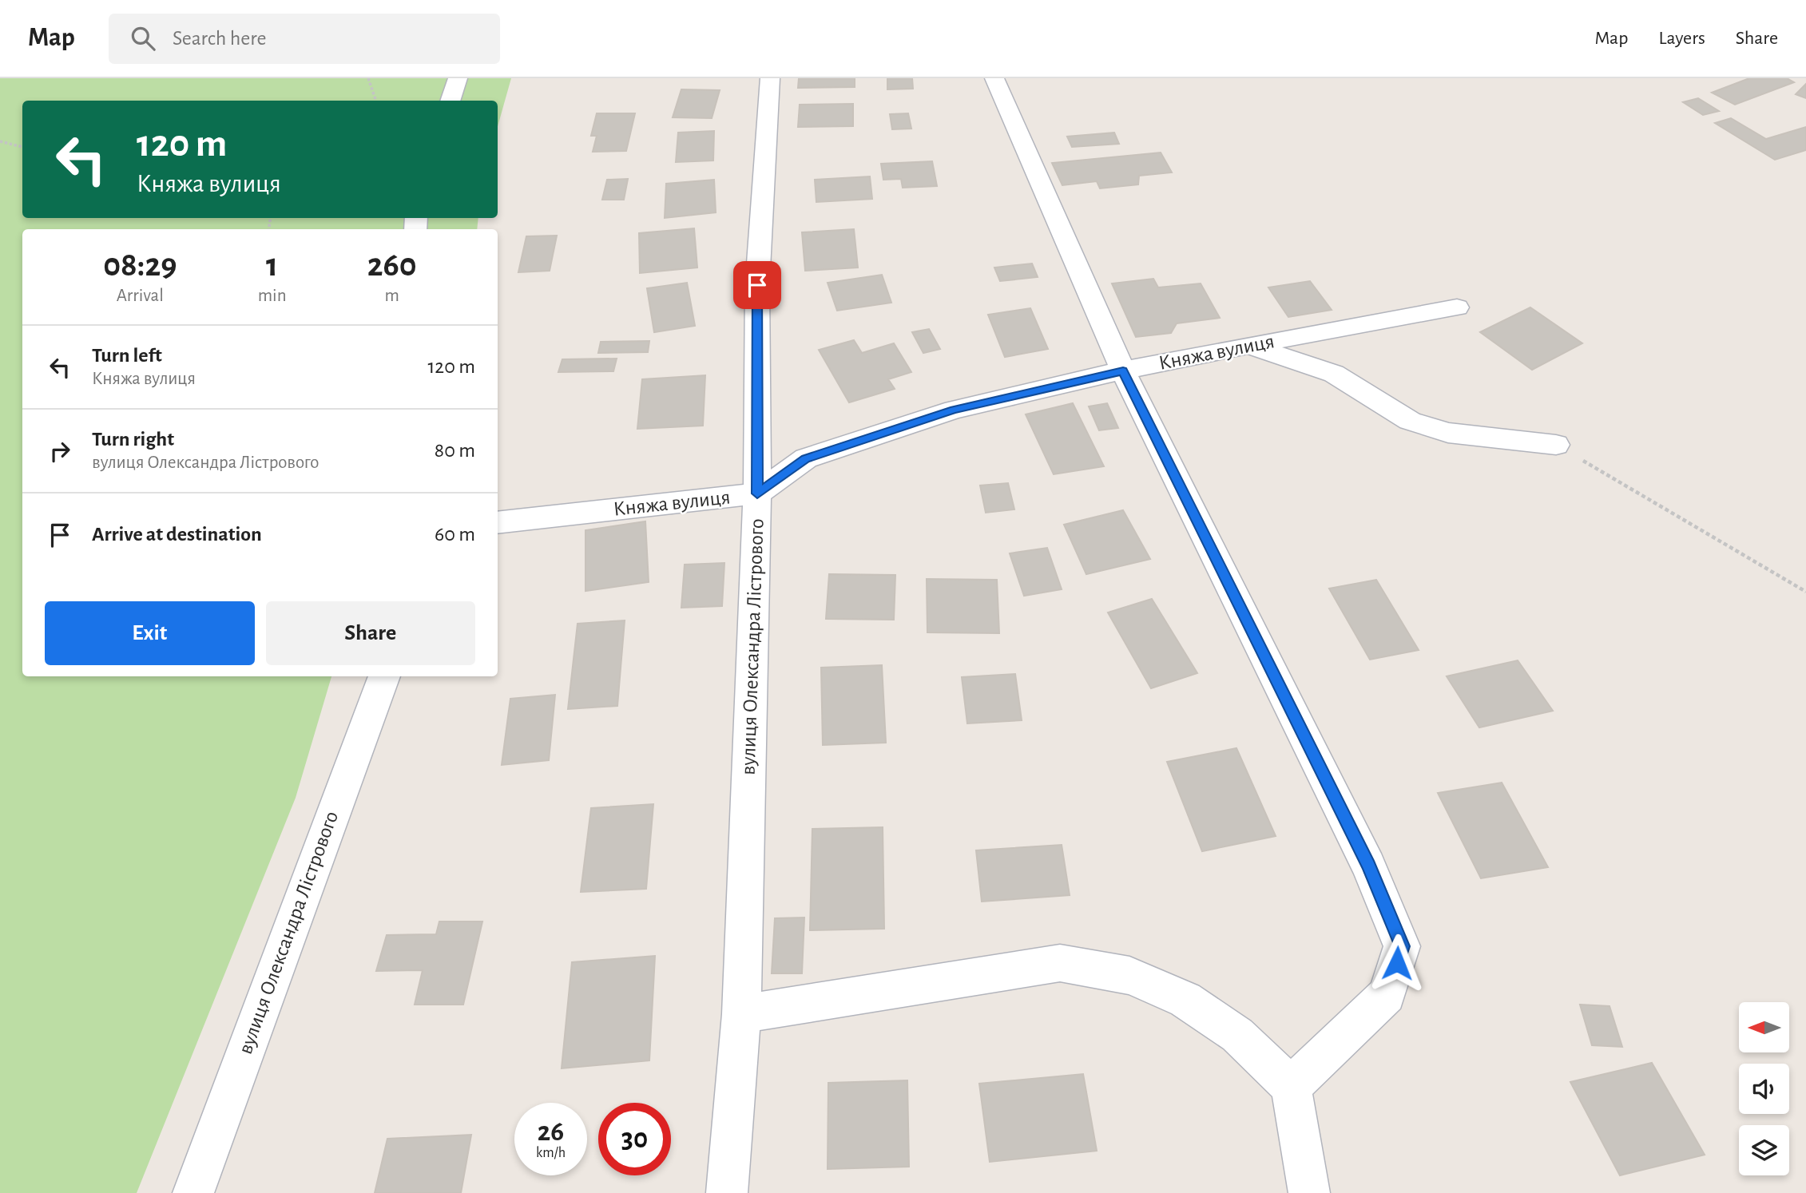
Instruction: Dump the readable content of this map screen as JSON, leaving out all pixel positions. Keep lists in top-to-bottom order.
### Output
{
  "streets": {
    "street": ["Княжа вулиця", "вулиця Олександра Лістрового"]
  },
  "crossings": [
    ["Княжа вулиця", "вулиця Олександра Лістрового"]
  ],
  "north": "left",
  "page": {
    "header": "Map",
    "search": "Search here",
    "nav": ["Map", "Layers", "Share"],
    "turn": ["120 m", "Княжа вулиця"],
    "eta": [
      "08:29",
      "Arrival",
      "1",
      "min",
      "260",
      "m"
    ],
    "list": [
      {
        "name": "Turn left",
        "note": "Княжа вулиця",
        "value": "120 m"
      },
      {
        "name": "Turn right",
        "note": "вулиця Олександра Лістрового",
        "value": "80 m"
      },
      {
        "name": "Arrive at destination",
        "value": "60 m"
      }
    ],
    "buttons": ["Exit", "Share"],
    "speed": "26 km/h",
    "limit": "30"
  }
}
